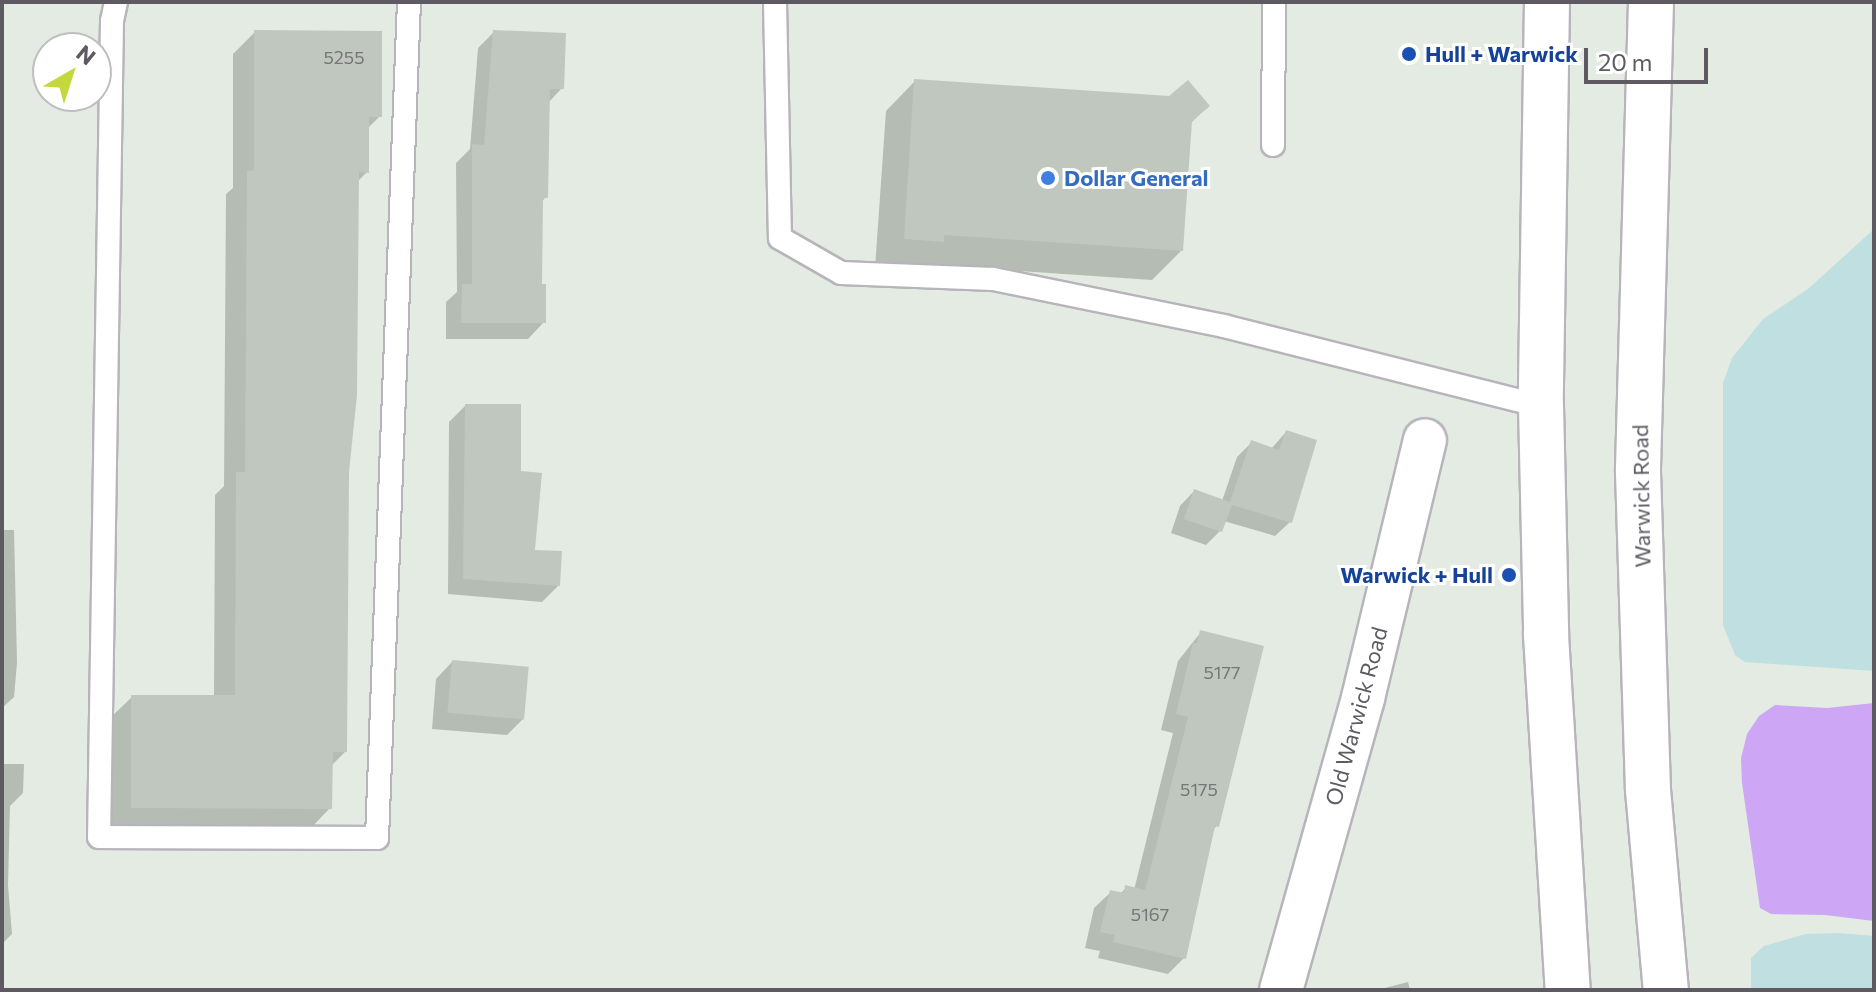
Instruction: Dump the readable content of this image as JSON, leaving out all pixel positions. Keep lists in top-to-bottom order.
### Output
{
  "streets": {
    "main road": ["Warwick Road"],
    "street": ["Old Warwick Road"]
  },
  "places": ["Hull + Warwick", "Dollar General", "Warwick + Hull"],
  "house_numbers": [
    "5255",
    "5177",
    "5175",
    "5167"
  ],
  "scale_bar": "20 m",
  "north": "top right"
}
